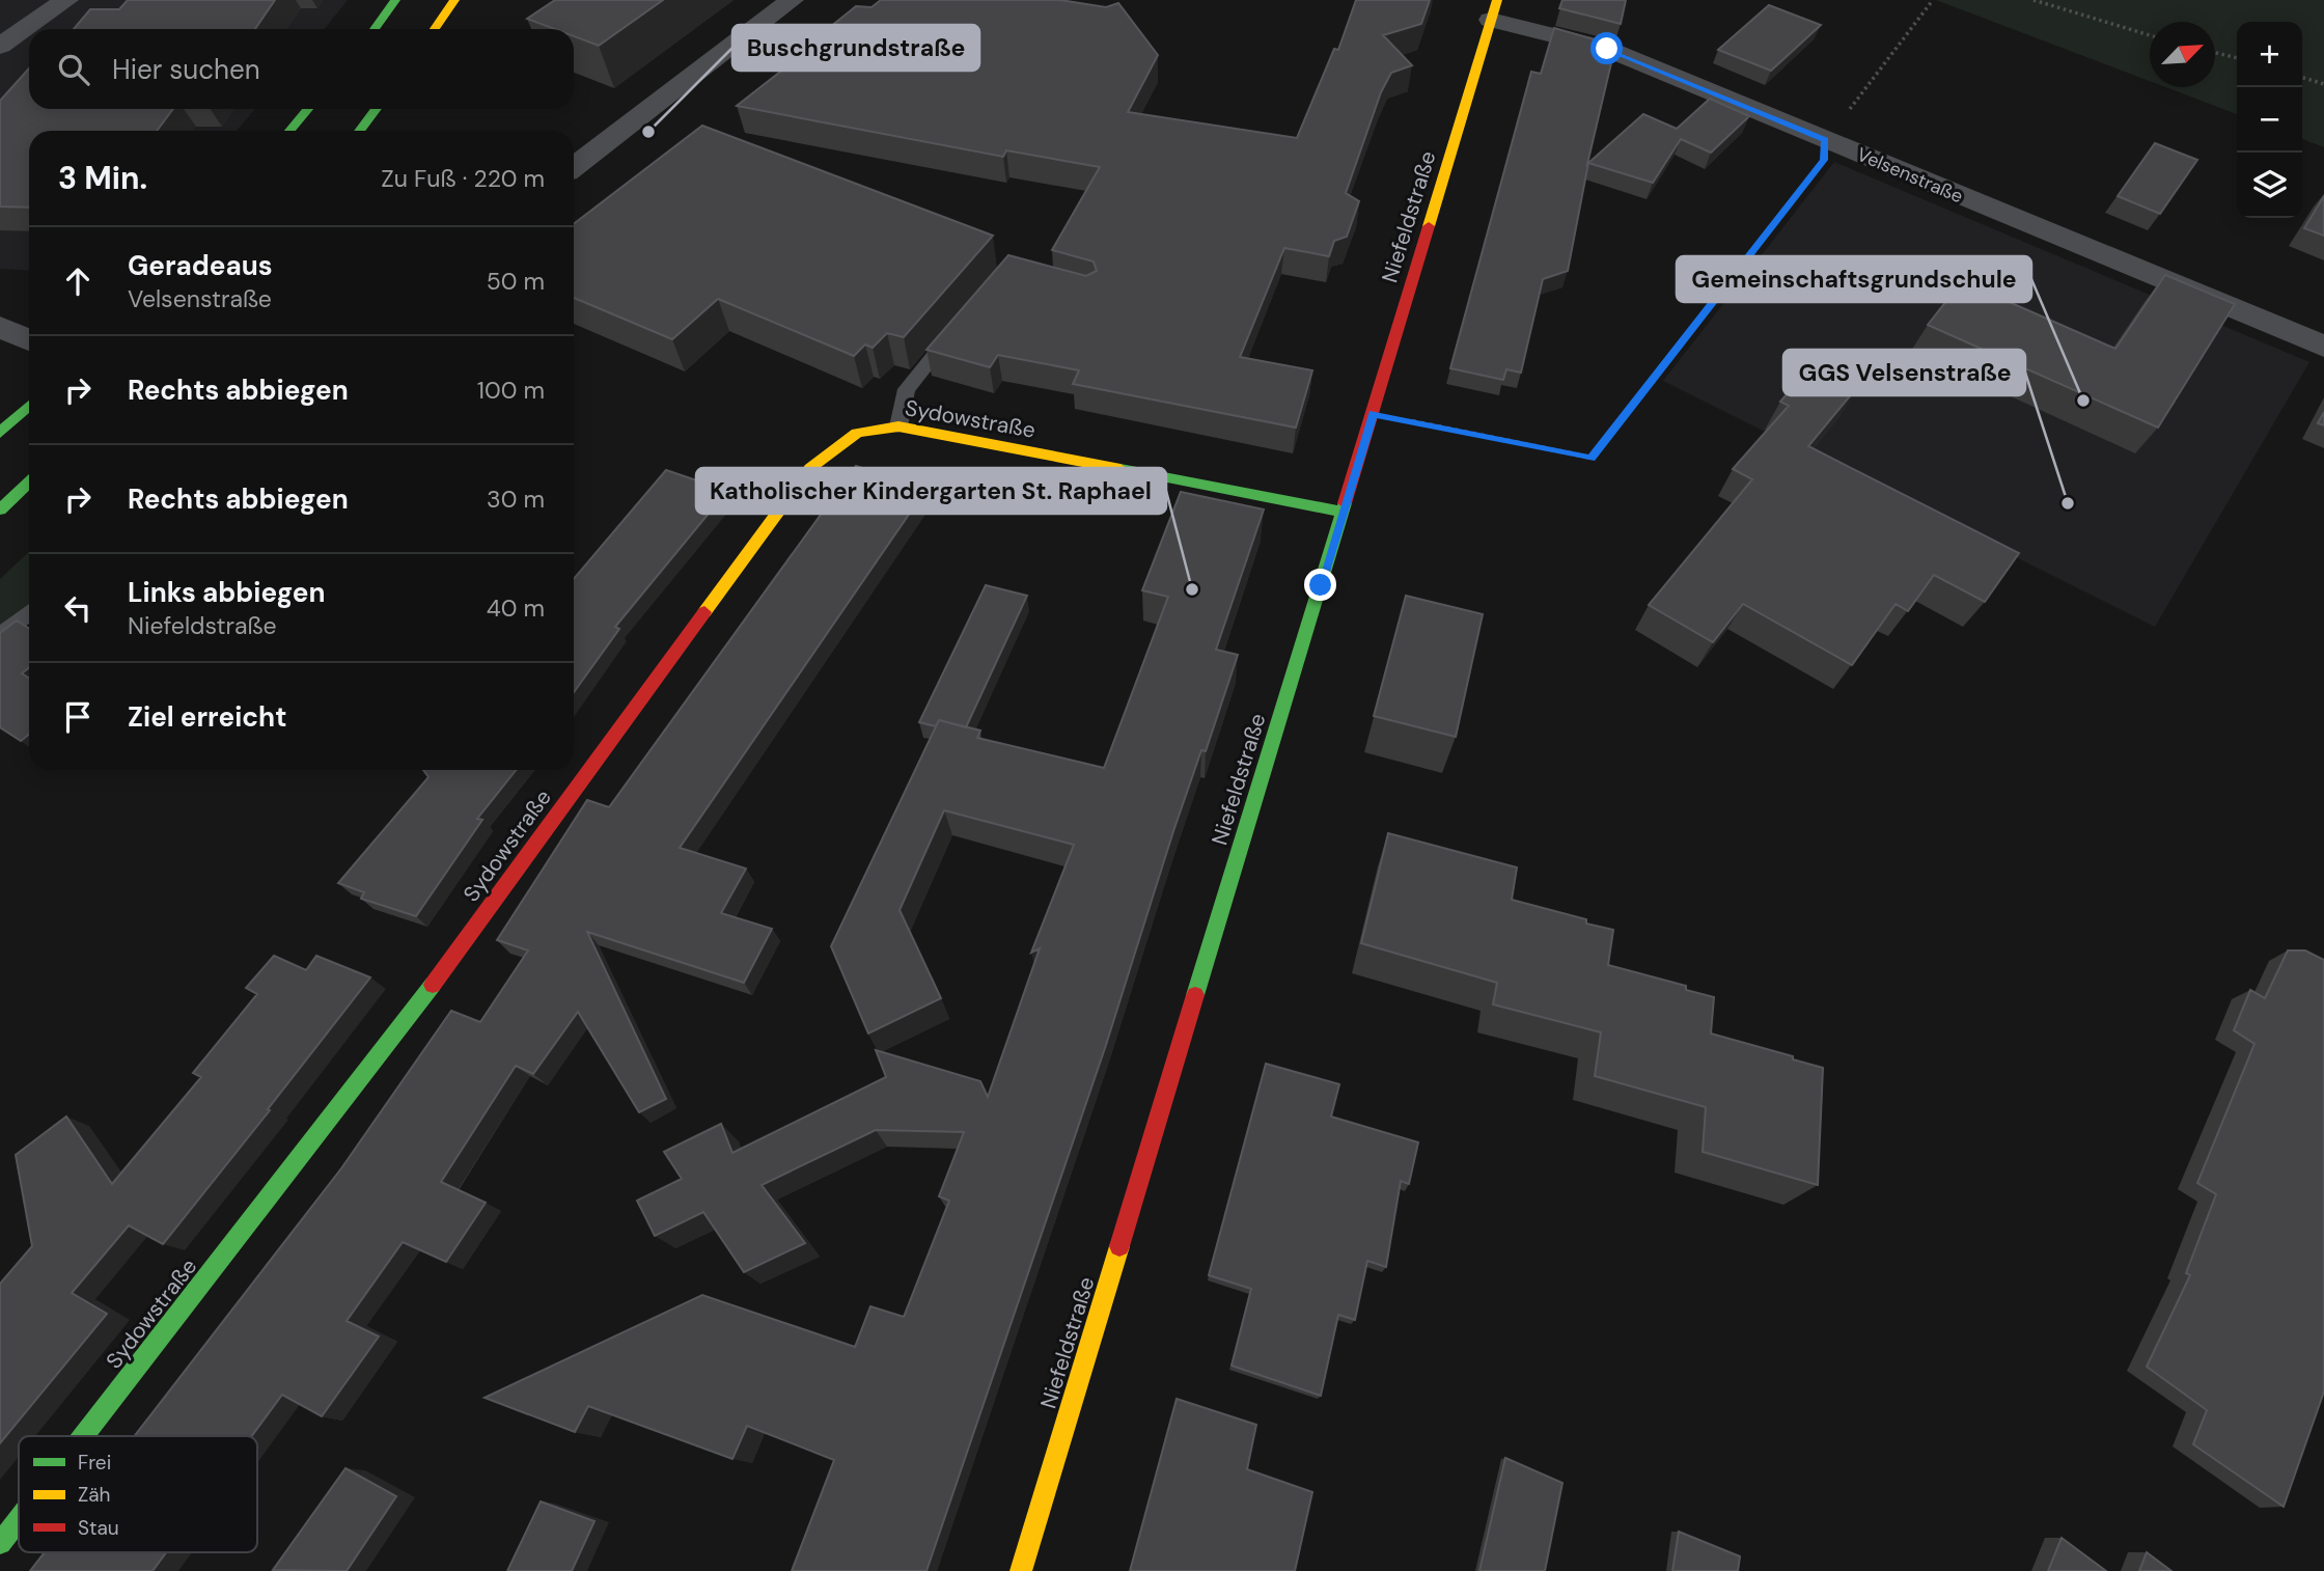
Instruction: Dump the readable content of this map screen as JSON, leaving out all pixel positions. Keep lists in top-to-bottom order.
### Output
{
  "streets": {
    "street": ["Velsenstraße", "Niefeldstraße", "Sydowstraße"]
  },
  "crossings": [
    ["Velsenstraße", "Niefeldstraße"],
    ["Niefeldstraße", "Sydowstraße"]
  ],
  "places": [
    "Buschgrundstraße",
    "Gemeinschaftsgrundschule",
    "GGS Velsenstraße",
    "Katholischer Kindergarten St. Raphael"
  ],
  "legend": ["Frei", "Zäh", "Stau"],
  "north": "top right",
  "page": {
    "map_buttons": ["+", "−"],
    "search": "Hier suchen",
    "heading": ["3 Min.", "Zu Fuß · 220 m"],
    "list": [
      ["Geradeaus", "Velsenstraße", "50 m"],
      ["Rechts abbiegen", "100 m"],
      ["Rechts abbiegen", "30 m"],
      ["Links abbiegen", "Niefeldstraße", "40 m"],
      "Ziel erreicht"
    ]
  }
}
